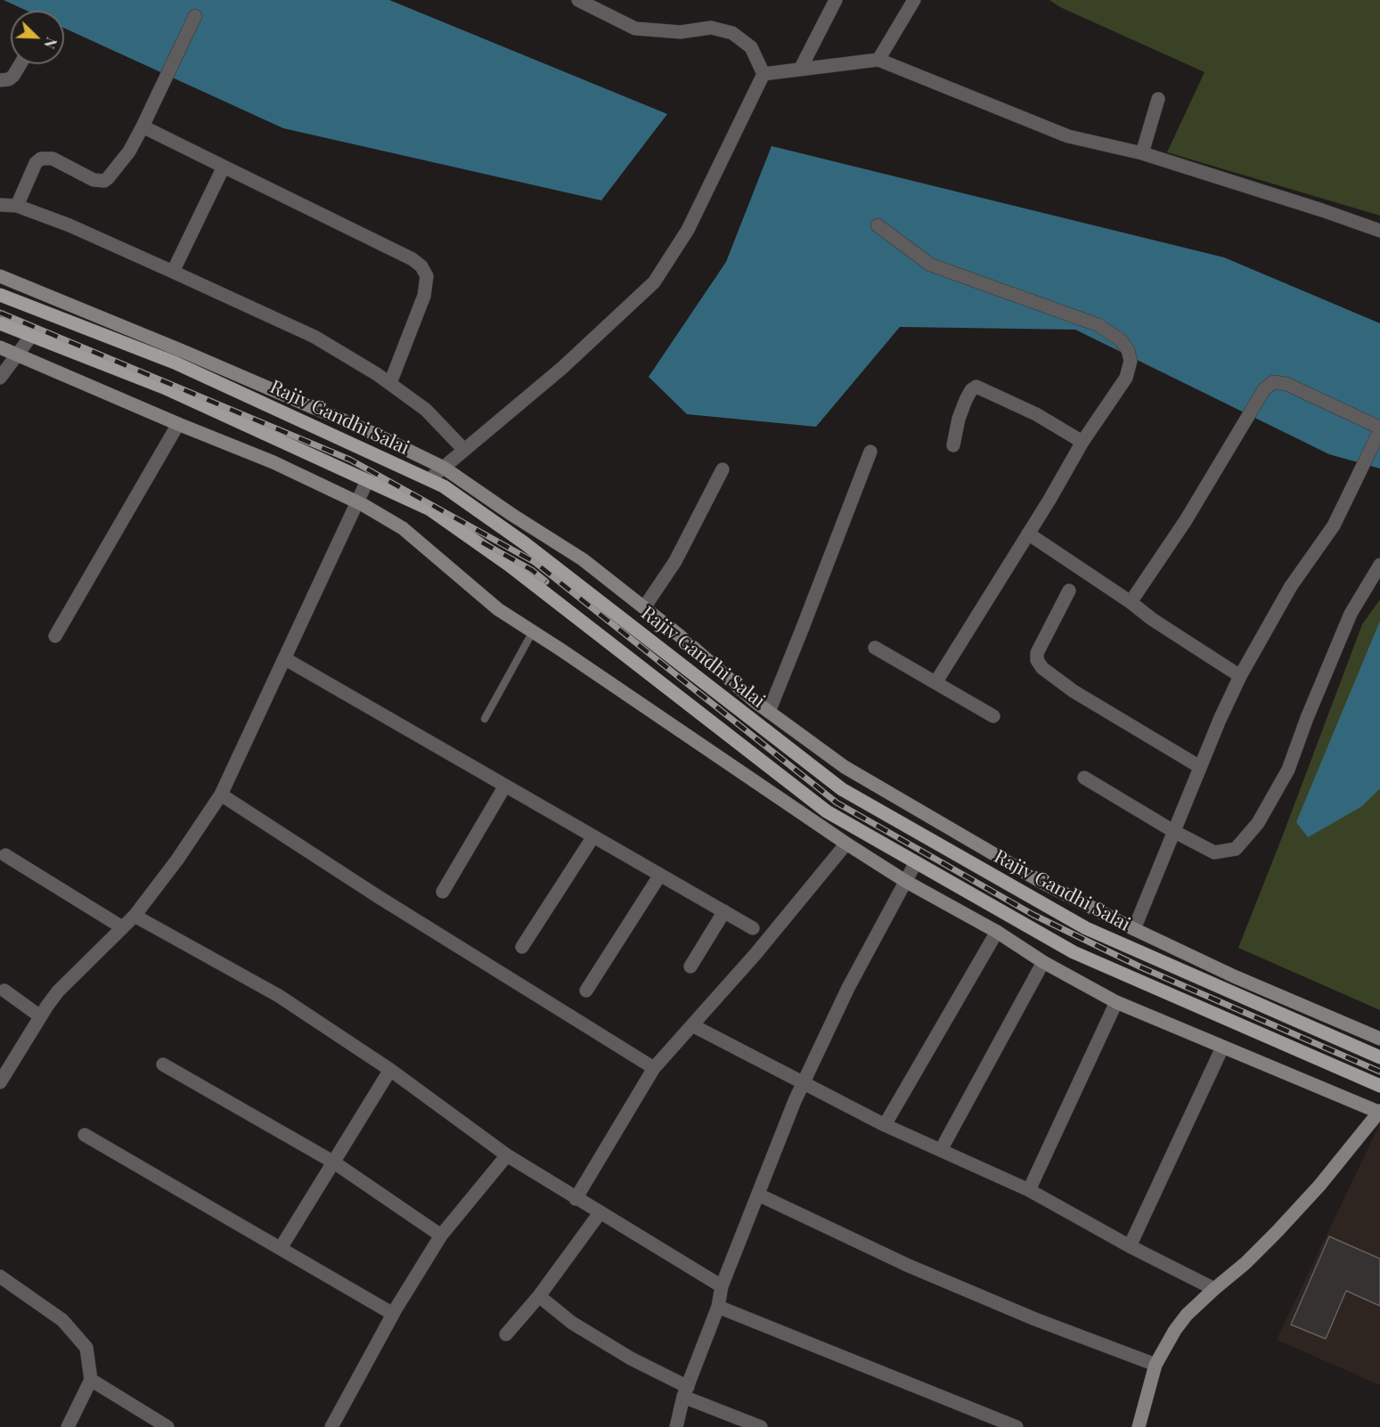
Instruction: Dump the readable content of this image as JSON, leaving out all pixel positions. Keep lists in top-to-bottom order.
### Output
{
  "streets": {
    "main road": ["Rajiv Gandhi Salai"]
  },
  "north": "bottom right"
}
